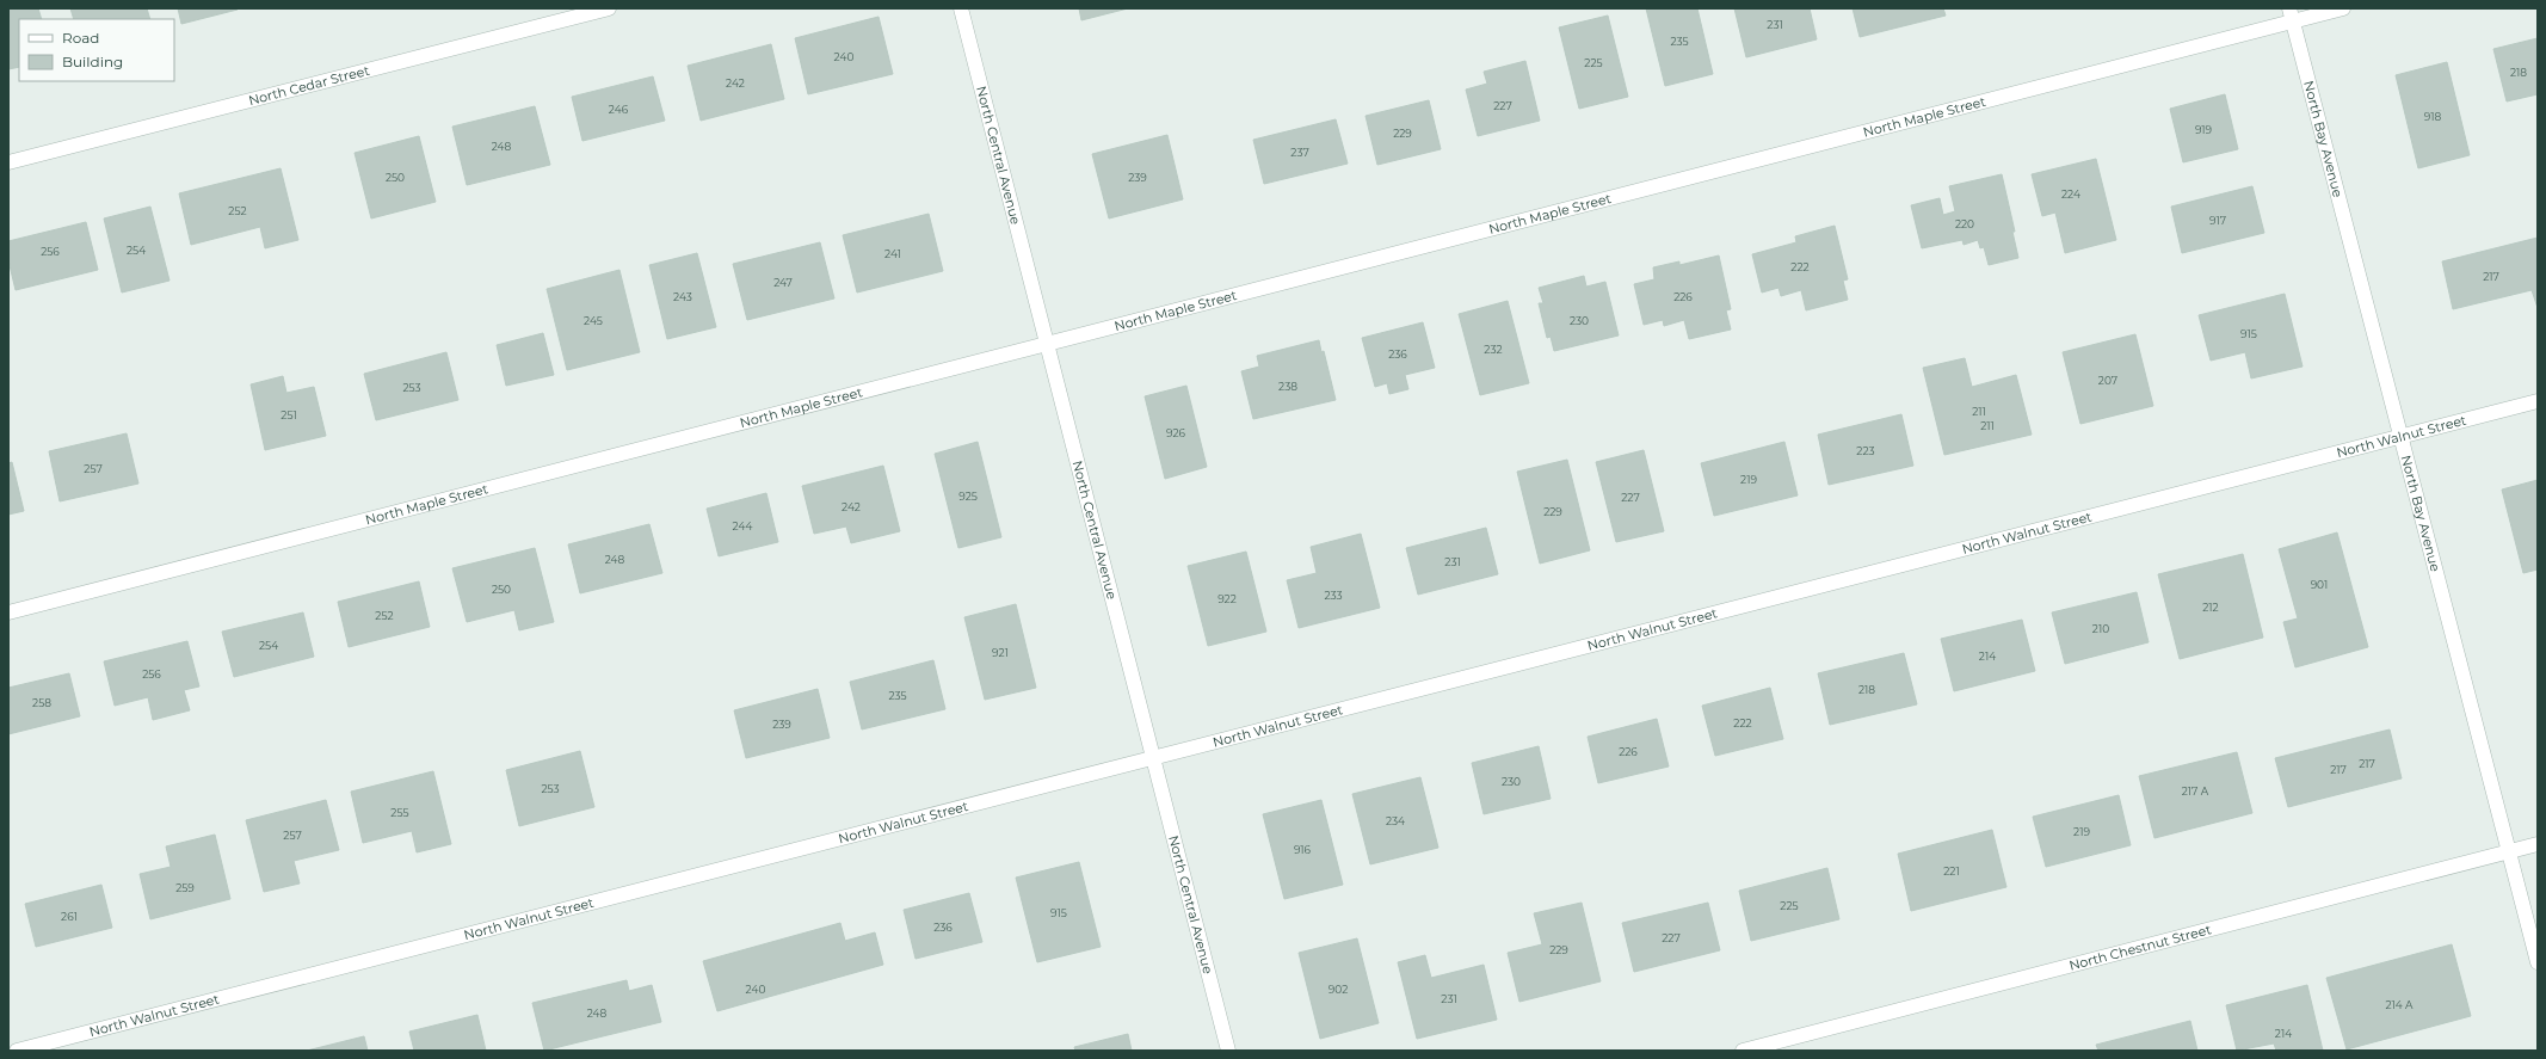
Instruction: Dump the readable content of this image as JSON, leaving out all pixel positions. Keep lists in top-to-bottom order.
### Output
{
  "streets": {
    "street": [
      "North Cedar Street",
      "North Maple Street",
      "North Bay Avenue",
      "North Central Avenue",
      "North Walnut Street",
      "North Chestnut Street"
    ]
  },
  "crossings": [
    ["North Maple Street", "North Bay Avenue"],
    ["North Maple Street", "North Central Avenue"],
    ["North Bay Avenue", "North Walnut Street"],
    ["North Bay Avenue", "North Chestnut Street"],
    ["North Central Avenue", "North Walnut Street"]
  ],
  "house_numbers": [
    "231",
    "235",
    "240",
    "225",
    "218",
    "242",
    "227",
    "246",
    "918",
    "919",
    "229",
    "248",
    "237",
    "250",
    "239",
    "224",
    "252",
    "917",
    "220",
    "254",
    "256",
    "241",
    "222",
    "217",
    "247",
    "243",
    "226",
    "245",
    "230",
    "915",
    "232",
    "236",
    "207",
    "238",
    "253",
    "211",
    "251",
    "211",
    "926",
    "223",
    "257",
    "219",
    "925",
    "227",
    "242",
    "229",
    "244",
    "248",
    "231",
    "901",
    "250",
    "233",
    "922",
    "212",
    "252",
    "210",
    "254",
    "921",
    "214",
    "256",
    "218",
    "235",
    "258",
    "222",
    "239",
    "226",
    "217",
    "217",
    "230",
    "253",
    "217 A",
    "255",
    "234",
    "219",
    "257",
    "916",
    "221",
    "259",
    "225",
    "915",
    "261",
    "236",
    "227",
    "229",
    "240",
    "902",
    "231",
    "214 A",
    "248",
    "214"
  ],
  "legend": ["Road", "Building"]
}
